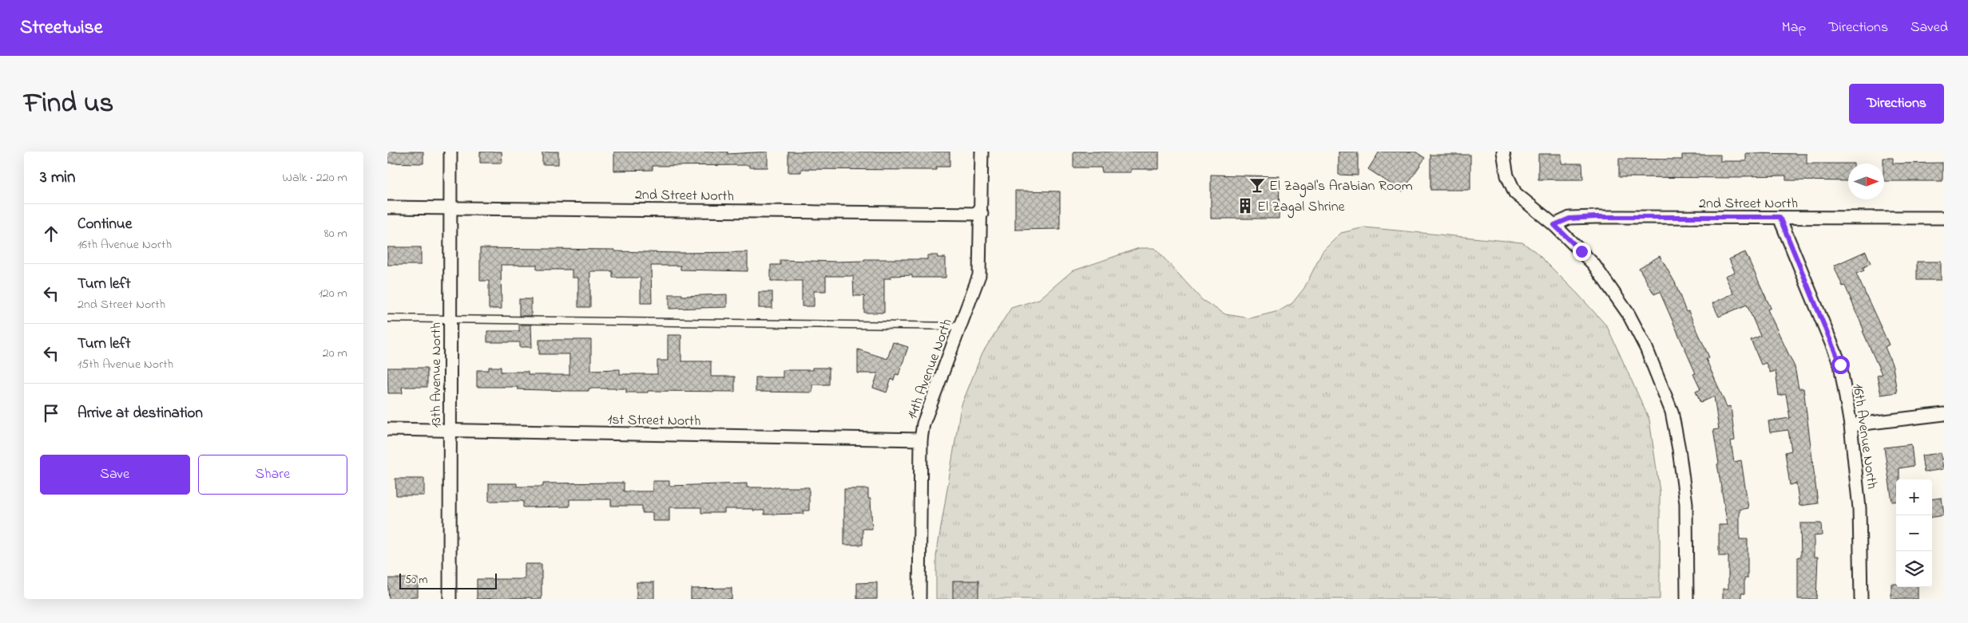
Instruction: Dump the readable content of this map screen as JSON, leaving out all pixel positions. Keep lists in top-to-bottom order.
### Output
{
  "streets": {
    "street": [
      "2nd Street North",
      "14th Avenue North",
      "13th Avenue North",
      "1st Street North",
      "16th Avenue North"
    ]
  },
  "crossings": [
    ["2nd Street North", "14th Avenue North"],
    ["2nd Street North", "13th Avenue North"],
    ["2nd Street North", "16th Avenue North"],
    ["14th Avenue North", "1st Street North"],
    ["13th Avenue North", "1st Street North"]
  ],
  "places": {
    "bar": ["El Zagal's Arabian Room"],
    "building": ["El Zagal Shrine"]
  },
  "scale_bar": "50 m",
  "north": "right",
  "page": {
    "header": "Streetwise",
    "nav": ["Map", "Directions", "Saved"],
    "title": "Find us",
    "buttons": [
      "Directions",
      ["Save", "Share"]
    ],
    "heading": ["3 min", "Walk · 220 m"],
    "list": [
      ["Continue", "16th Avenue North", "80 m"],
      ["Turn left", "2nd Street North", "120 m"],
      ["Turn left", "15th Avenue North", "20 m"],
      "Arrive at destination"
    ],
    "map_buttons": ["+", "−"],
    "scale": "50 m"
  }
}
